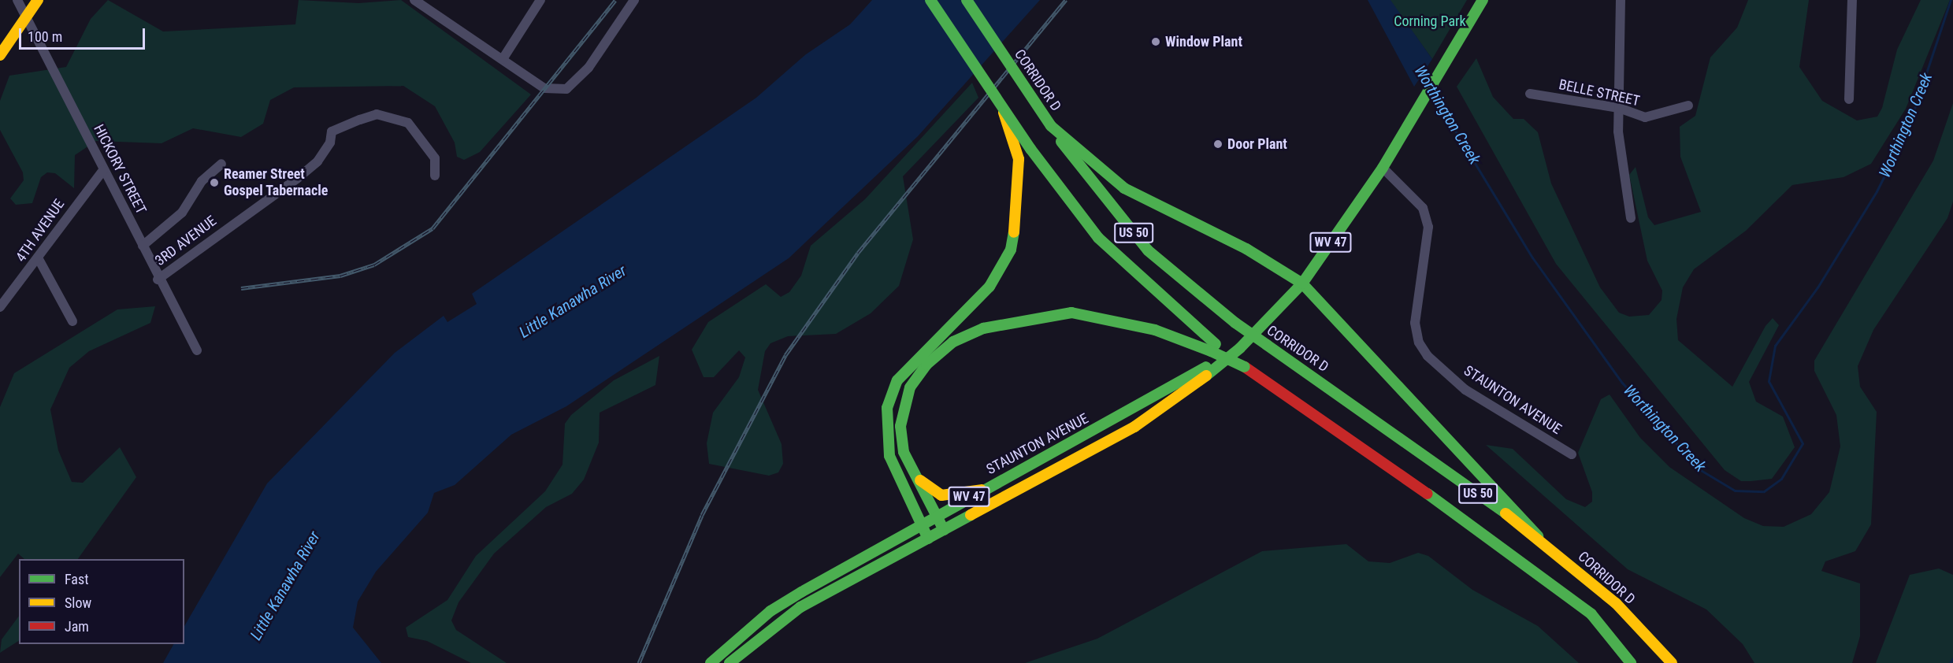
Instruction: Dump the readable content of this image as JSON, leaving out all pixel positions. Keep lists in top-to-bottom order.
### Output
{
  "streets": {
    "main road": [
      "CORRIDOR D",
      "US 50",
      "WV 47",
      "STAUNTON AVENUE"
    ],
    "street": [
      "BELLE STREET",
      "HICKORY STREET",
      "4TH AVENUE",
      "3RD AVENUE"
    ]
  },
  "crossings": [
    ["HICKORY STREET", "4TH AVENUE"],
    ["HICKORY STREET", "3RD AVENUE"]
  ],
  "water": ["Worthington Creek", "Little Kanawha River"],
  "parks": ["Corning Park"],
  "places": ["Window Plant", "Door Plant", "Reamer Street Gospel Tabernacle"],
  "legend": ["Fast", "Slow", "Jam"],
  "scale_bar": "100 m"
}
